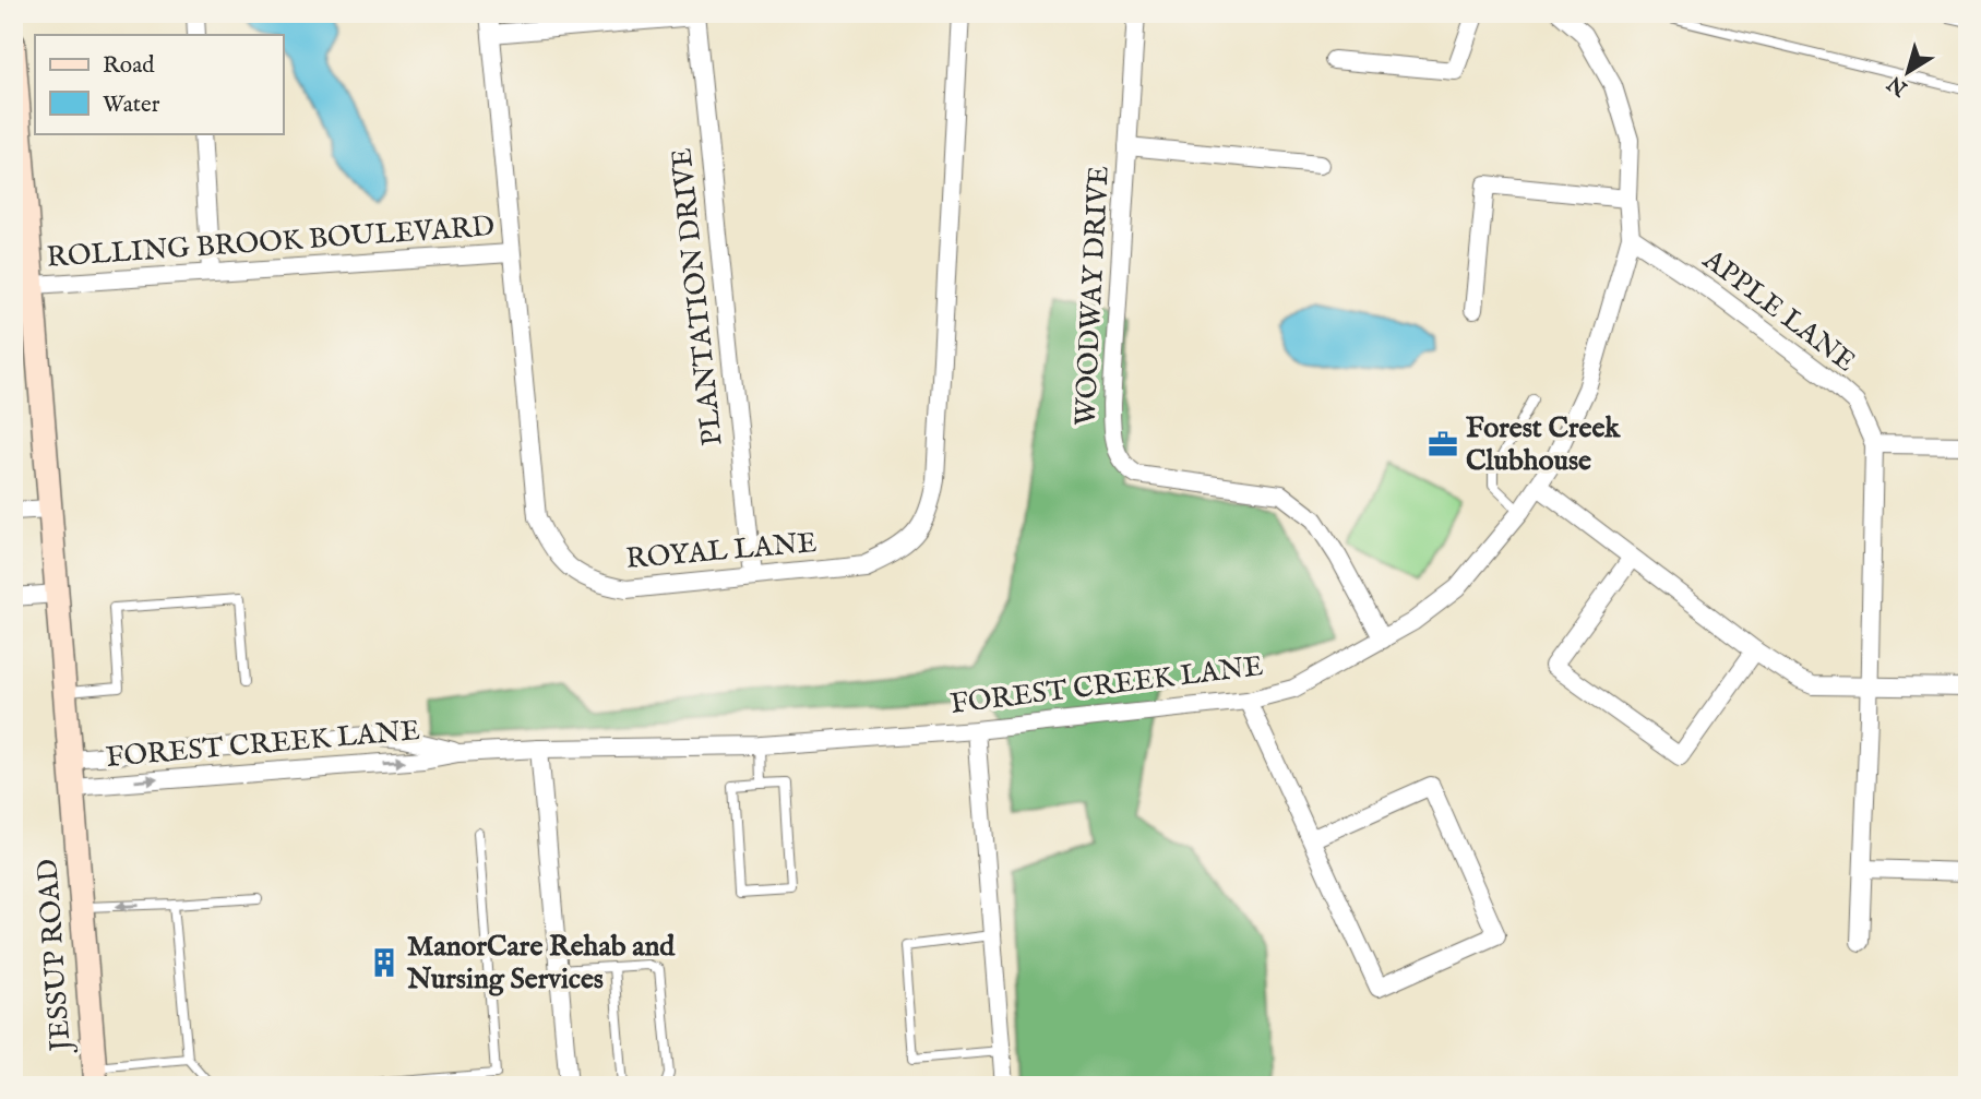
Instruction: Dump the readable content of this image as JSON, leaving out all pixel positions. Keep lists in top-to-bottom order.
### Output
{
  "streets": {
    "street": [
      "ROLLING BROOK BOULEVARD",
      "WOODWAY DRIVE",
      "PLANTATION DRIVE",
      "APPLE LANE",
      "ROYAL LANE",
      "FOREST CREEK LANE",
      "JESSUP ROAD"
    ]
  },
  "crossings": [
    ["ROLLING BROOK BOULEVARD", "ROYAL LANE"],
    ["ROLLING BROOK BOULEVARD", "JESSUP ROAD"],
    ["WOODWAY DRIVE", "FOREST CREEK LANE"],
    ["PLANTATION DRIVE", "ROYAL LANE"],
    ["APPLE LANE", "FOREST CREEK LANE"],
    ["FOREST CREEK LANE", "JESSUP ROAD"]
  ],
  "places": {
    "office": ["Forest Creek Clubhouse"],
    "building": ["ManorCare Rehab and Nursing Services"]
  },
  "legend": ["Road", "Water"],
  "north": "bottom left"
}
